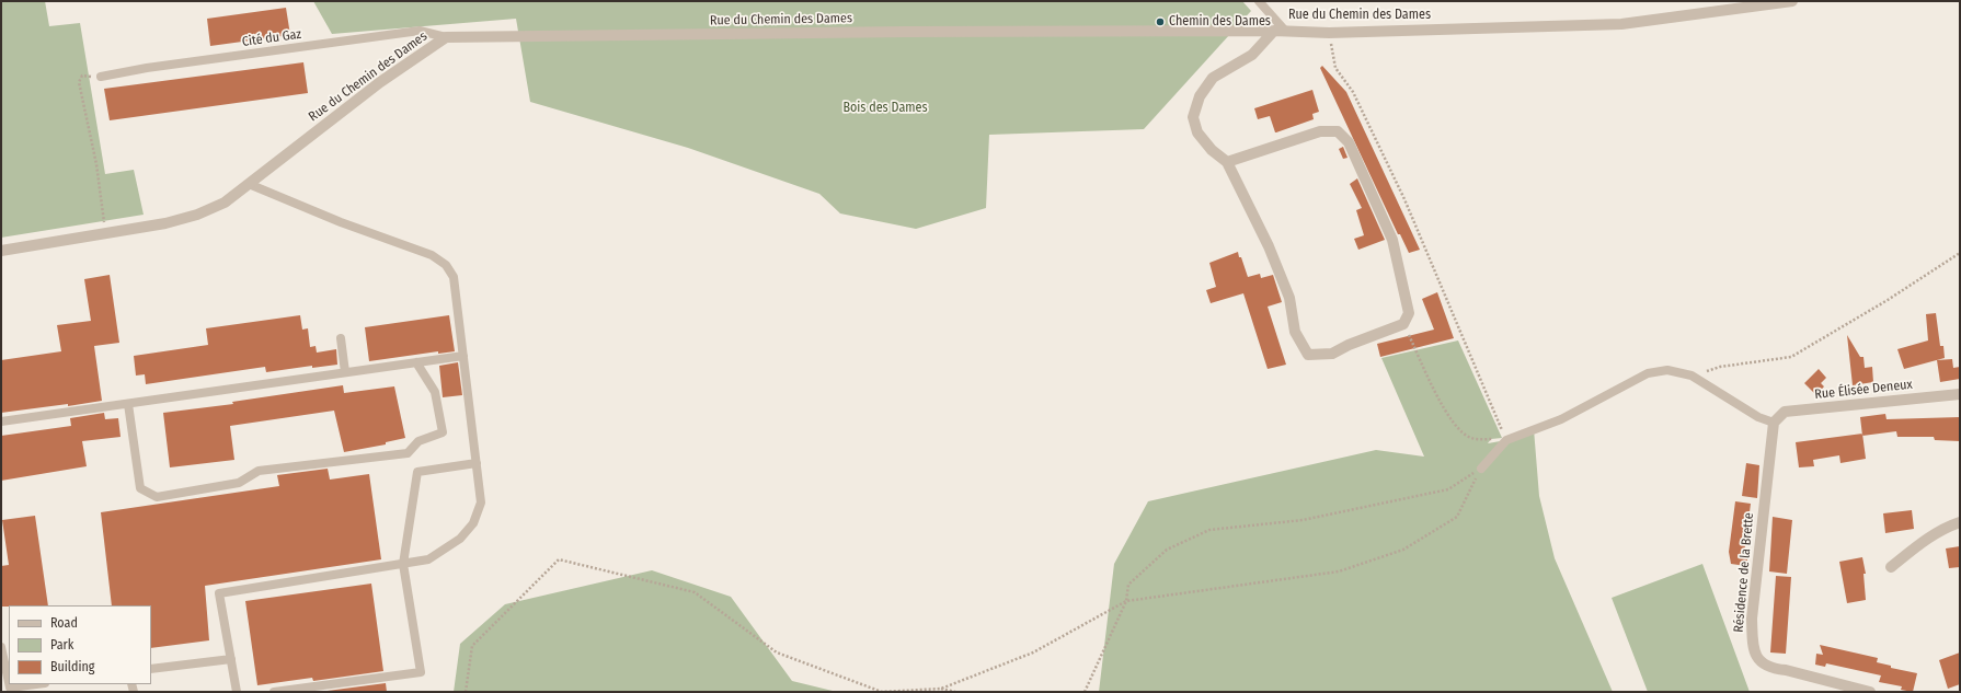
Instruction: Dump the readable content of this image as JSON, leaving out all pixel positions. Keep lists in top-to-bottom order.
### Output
{
  "streets": {
    "street": ["Rue du Chemin des Dames", "Rue Élisée Deneux", "Résidence de la Brette"],
    "lane": ["Cité du Gaz"]
  },
  "crossings": [
    ["Rue du Chemin des Dames", "Cité du Gaz"],
    ["Rue Élisée Deneux", "Résidence de la Brette"]
  ],
  "parks": ["Bois des Dames"],
  "places": ["Chemin des Dames"],
  "legend": ["Road", "Park", "Building"]
}
